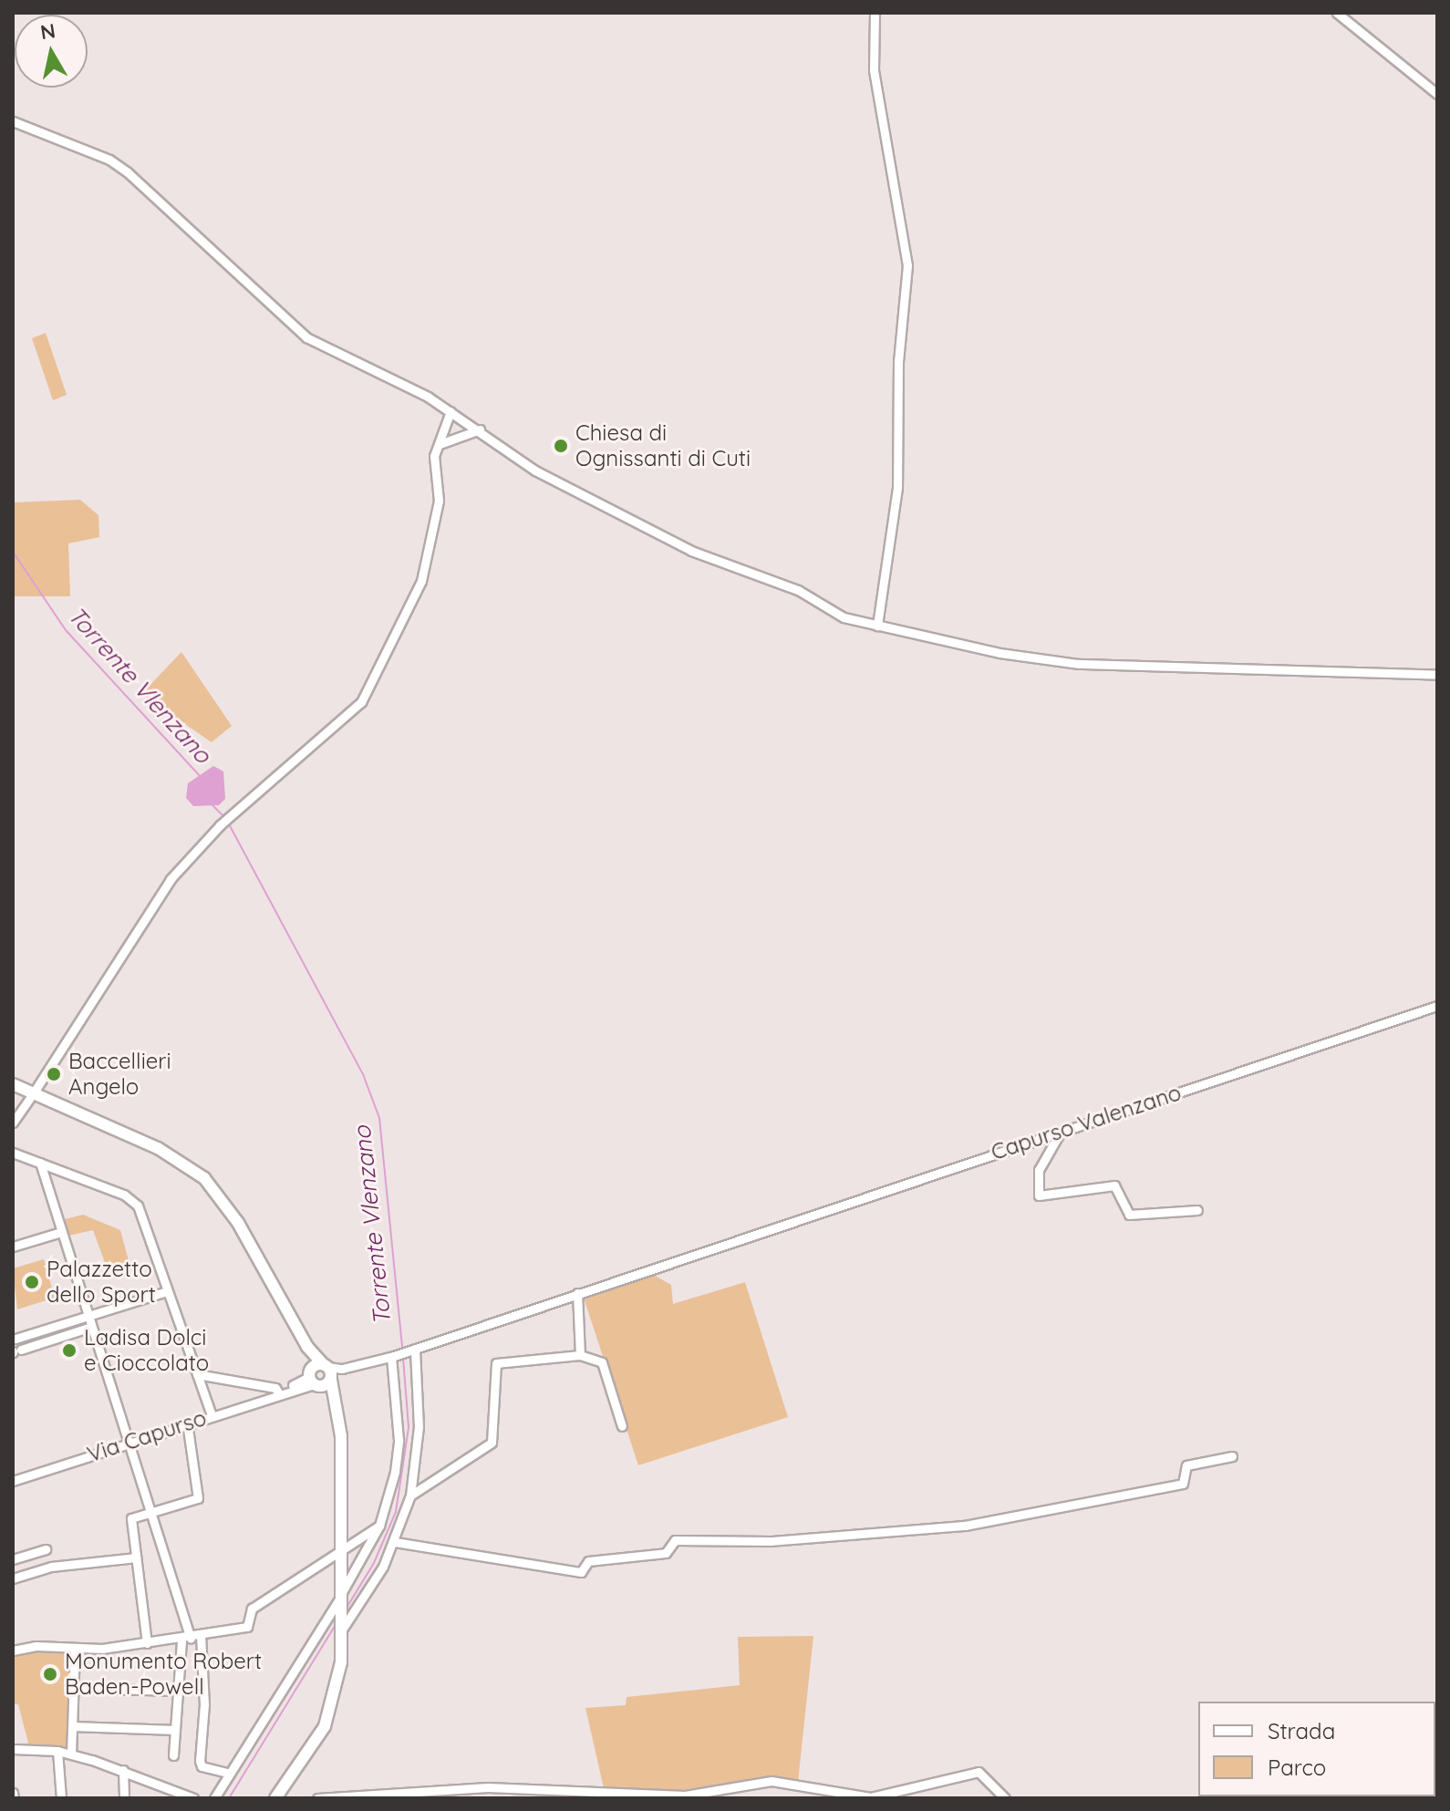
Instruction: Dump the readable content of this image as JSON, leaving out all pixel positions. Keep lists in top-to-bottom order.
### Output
{
  "streets": {
    "street": ["Capurso Valenzano", "Via Capurso"]
  },
  "crossings": [
    ["Capurso Valenzano", "Via Capurso"]
  ],
  "water": ["Torrente Vlenzano"],
  "places": [
    "Chiesa di Ognissanti di Cuti",
    "Baccellieri Angelo",
    "Palazzetto dello Sport",
    "Ladisa Dolci e Cioccolato",
    "Monumento Robert Baden-Powell"
  ],
  "legend": ["Strada", "Parco"],
  "north": "top"
}
